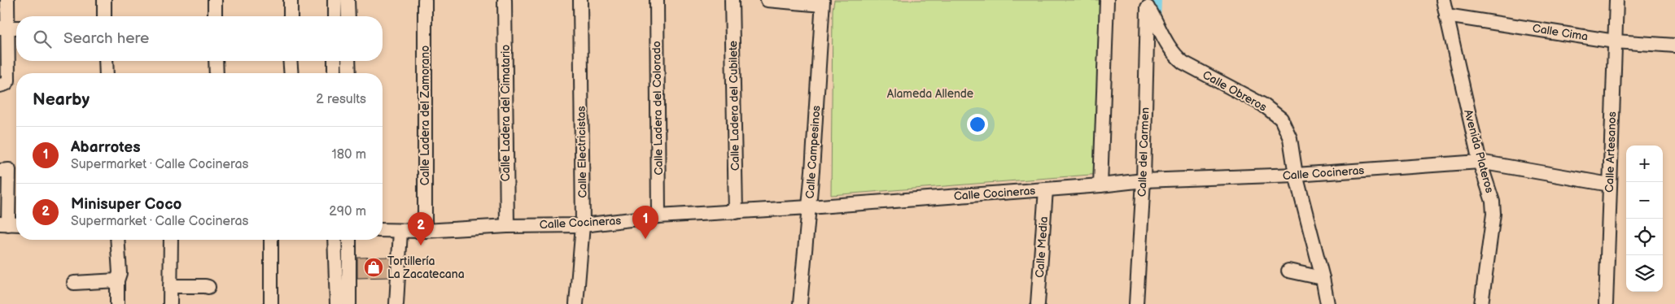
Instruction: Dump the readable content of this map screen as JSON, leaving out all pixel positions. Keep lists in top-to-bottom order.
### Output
{
  "streets": {
    "street": [
      "Calle Cima",
      "Calle Obreros",
      "Calle Ladera del Cubilete",
      "Calle Ladera del Colorado",
      "Calle Ladera del Cimatario",
      "Calle Ladera del Zamorano",
      "Avenida Plateros",
      "Calle Electricistas",
      "Calle Campesinos",
      "Calle del Carmen",
      "Calle Artesanos",
      "Calle Cocineras",
      "Calle Media"
    ]
  },
  "crossings": [
    ["Calle Cima", "Avenida Plateros"],
    ["Calle Cima", "Calle Artesanos"],
    ["Calle Obreros", "Calle del Carmen"],
    ["Calle Obreros", "Calle Cocineras"],
    ["Calle Ladera del Cubilete", "Calle Cocineras"],
    ["Calle Ladera del Colorado", "Calle Cocineras"],
    ["Calle Ladera del Cimatario", "Calle Cocineras"],
    ["Calle Ladera del Zamorano", "Calle Cocineras"],
    ["Avenida Plateros", "Calle Cocineras"],
    ["Calle Electricistas", "Calle Cocineras"],
    ["Calle Campesinos", "Calle Cocineras"],
    ["Calle del Carmen", "Calle Cocineras"],
    ["Calle Artesanos", "Calle Cocineras"],
    ["Calle Cocineras", "Calle Media"]
  ],
  "parks": ["Alameda Allende"],
  "places": {
    "shop": ["Tortillería La Zacatecana"]
  },
  "page": {
    "search": "Search here",
    "heading": ["Nearby", "2 results"],
    "list": [
      {
        "mark": "1",
        "name": "Abarrotes",
        "note": "Supermarket · Calle Cocineras",
        "value": "180 m"
      },
      {
        "mark": "2",
        "name": "Minisuper Coco",
        "note": "Supermarket · Calle Cocineras",
        "value": "290 m"
      }
    ],
    "map_buttons": ["+", "−"],
    "pins": ["1", "2"]
  }
}
